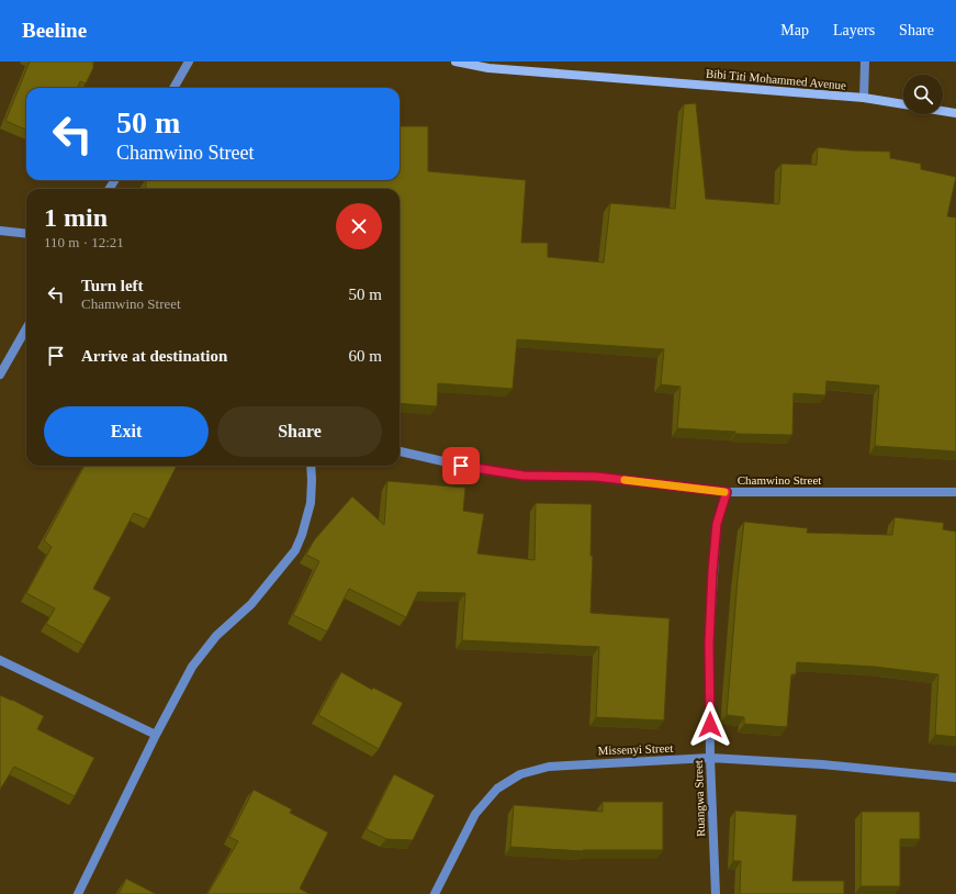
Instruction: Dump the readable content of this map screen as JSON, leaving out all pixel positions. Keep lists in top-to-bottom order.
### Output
{
  "streets": {
    "street": [
      "Bibi Titi Mohammed Avenue",
      "Chamwino Street",
      "Missenyi Street",
      "Ruangwa Street"
    ]
  },
  "crossings": [
    ["Chamwino Street", "Ruangwa Street"],
    ["Missenyi Street", "Ruangwa Street"]
  ],
  "page": {
    "header": "Beeline",
    "nav": ["Map", "Layers", "Share"],
    "turn": ["50 m", "Chamwino Street"],
    "heading": ["1 min", "110 m · 12:21"],
    "list": [
      {
        "name": "Turn left",
        "note": "Chamwino Street",
        "value": "50 m"
      },
      {
        "name": "Arrive at destination",
        "value": "60 m"
      }
    ],
    "buttons": ["Exit", "Share"]
  }
}
